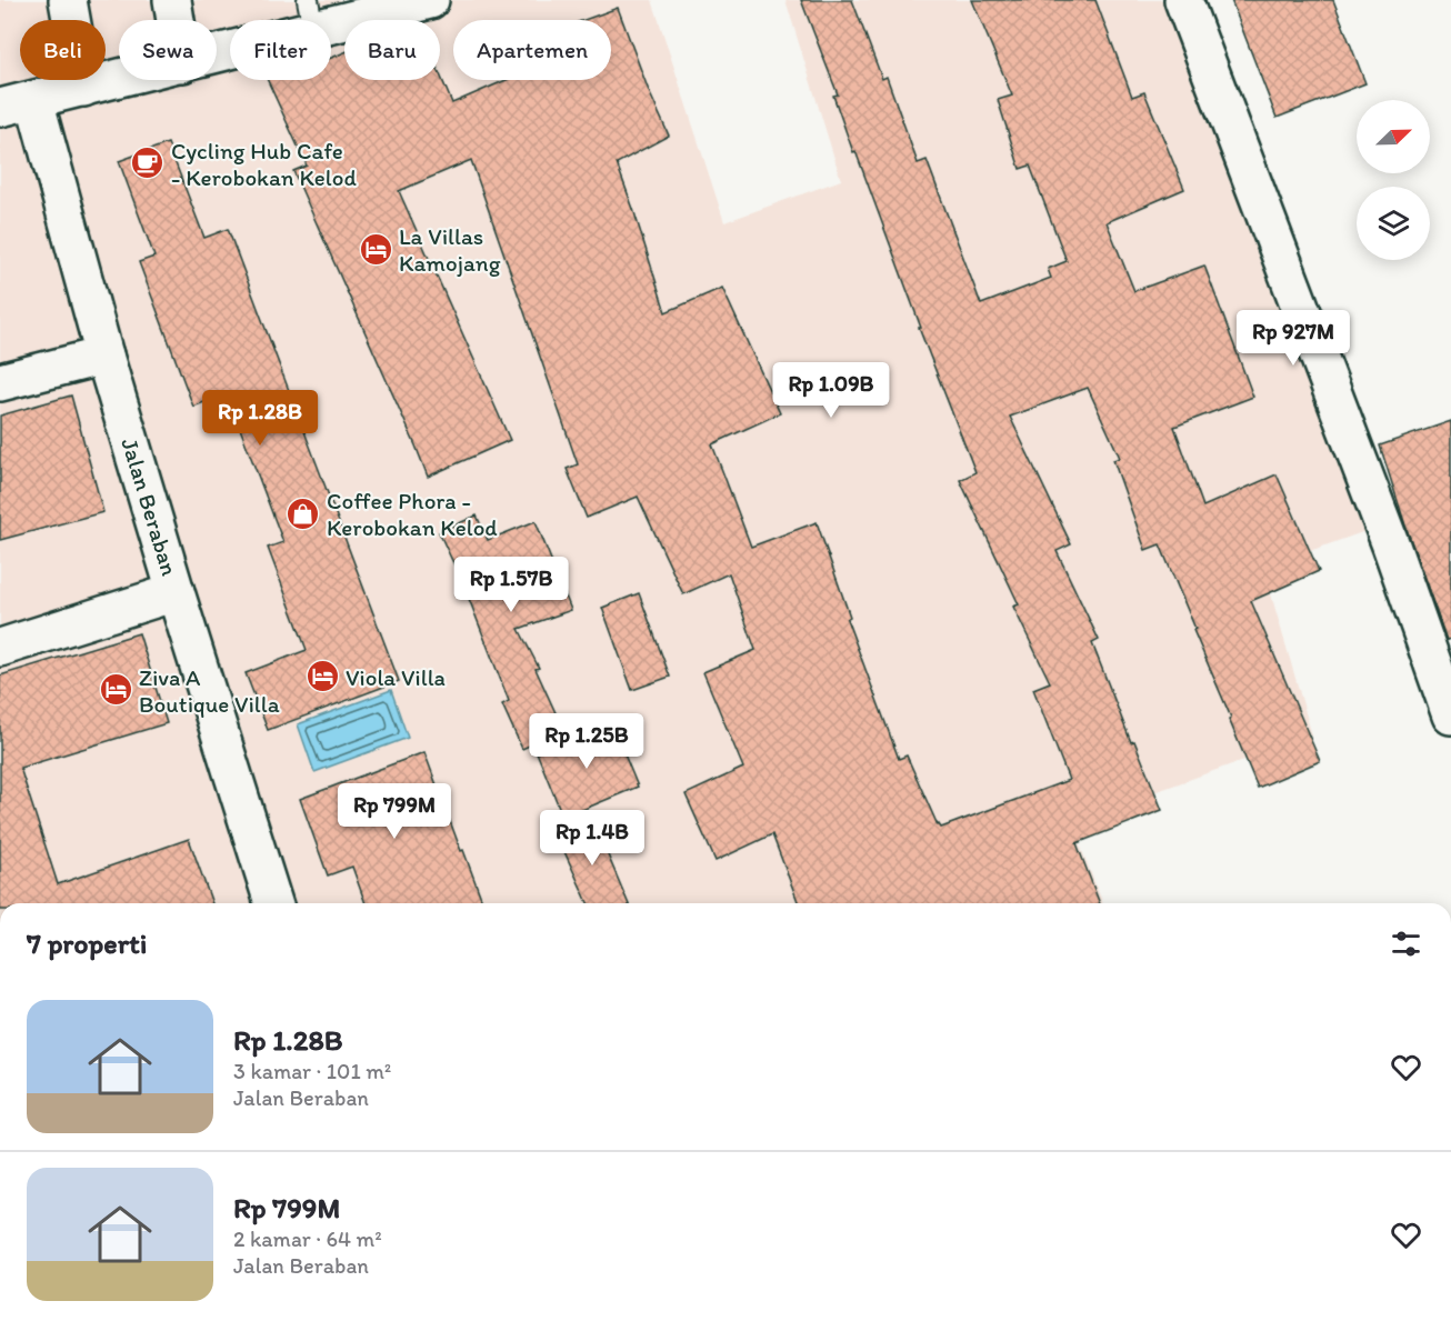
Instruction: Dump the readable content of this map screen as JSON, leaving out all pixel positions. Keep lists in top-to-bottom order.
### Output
{
  "streets": {
    "street": ["Jalan Beraban"]
  },
  "places": {
    "cafe": ["Cycling Hub Cafe - Kerobokan Kelod"],
    "hotel": ["La Villas Kamojang", "Viola Villa", "Ziva A Boutique Villa"],
    "shop": ["Coffee Phora - Kerobokan Kelod"]
  },
  "north": "top right",
  "page": {
    "chip": [
      "Beli",
      "Sewa",
      "Filter",
      "Baru",
      "Apartemen"
    ],
    "price": [
      "Rp 927M",
      "Rp 1.09B",
      "Rp 1.28B",
      "Rp 1.57B",
      "Rp 1.25B",
      "Rp 799M",
      "Rp 1.4B"
    ],
    "heading": "7 properti",
    "list": [
      {
        "name": "Rp 1.28B",
        "note": "3 kamar · 101 m² · Jalan Beraban"
      },
      {
        "name": "Rp 799M",
        "note": "2 kamar · 64 m² · Jalan Beraban"
      }
    ]
  }
}
